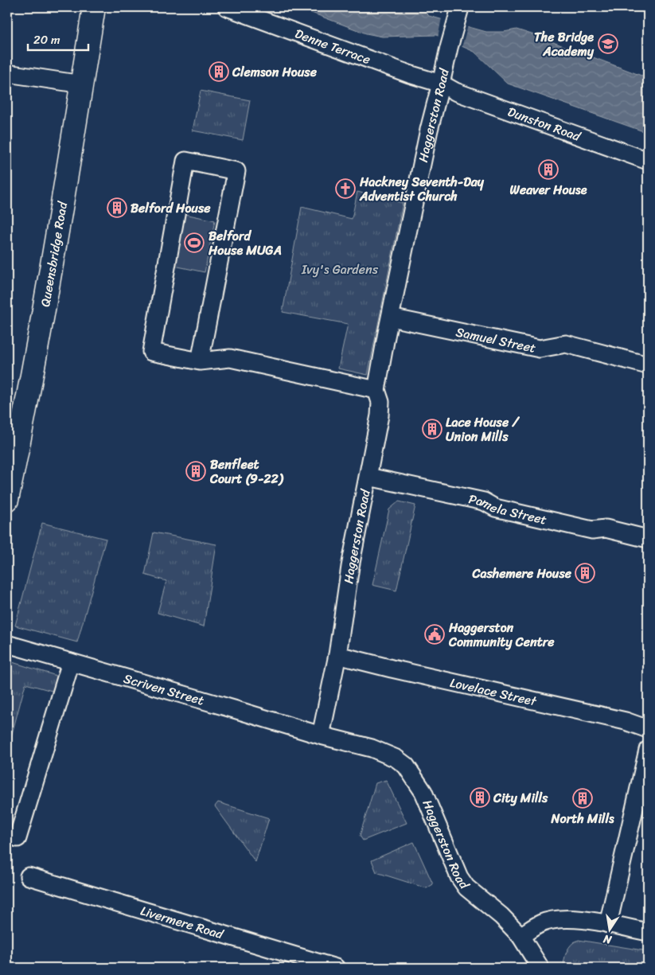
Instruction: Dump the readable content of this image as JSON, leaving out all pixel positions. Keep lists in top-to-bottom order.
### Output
{
  "streets": {
    "main road": ["Queensbridge Road"],
    "street": [
      "Denne Terrace",
      "Haggerston Road",
      "Dunston Road",
      "Samuel Street",
      "Pamela Street",
      "Scriven Street",
      "Lovelace Street",
      "Livermere Road"
    ]
  },
  "crossings": [
    ["Denne Terrace", "Haggerston Road"],
    ["Denne Terrace", "Dunston Road"],
    ["Haggerston Road", "Dunston Road"],
    ["Haggerston Road", "Samuel Street"],
    ["Haggerston Road", "Pamela Street"],
    ["Haggerston Road", "Scriven Street"],
    ["Haggerston Road", "Lovelace Street"]
  ],
  "parks": ["Ivy's Gardens"],
  "places": {
    "school or university": ["The Bridge Academy"],
    "building": [
      "Clemson House",
      "Weaver House",
      "Belford House",
      "Lace House / Union Mills",
      "Benfleet Court (9-22)",
      "Cashemere House",
      "City Mills",
      "North Mills"
    ],
    "church": ["Hackney Seventh-Day Adventist Church"],
    "sports": ["Belford House MUGA"],
    "public building": ["Haggerston Community Centre"]
  },
  "scale_bar": "20 m",
  "north": "bottom"
}
